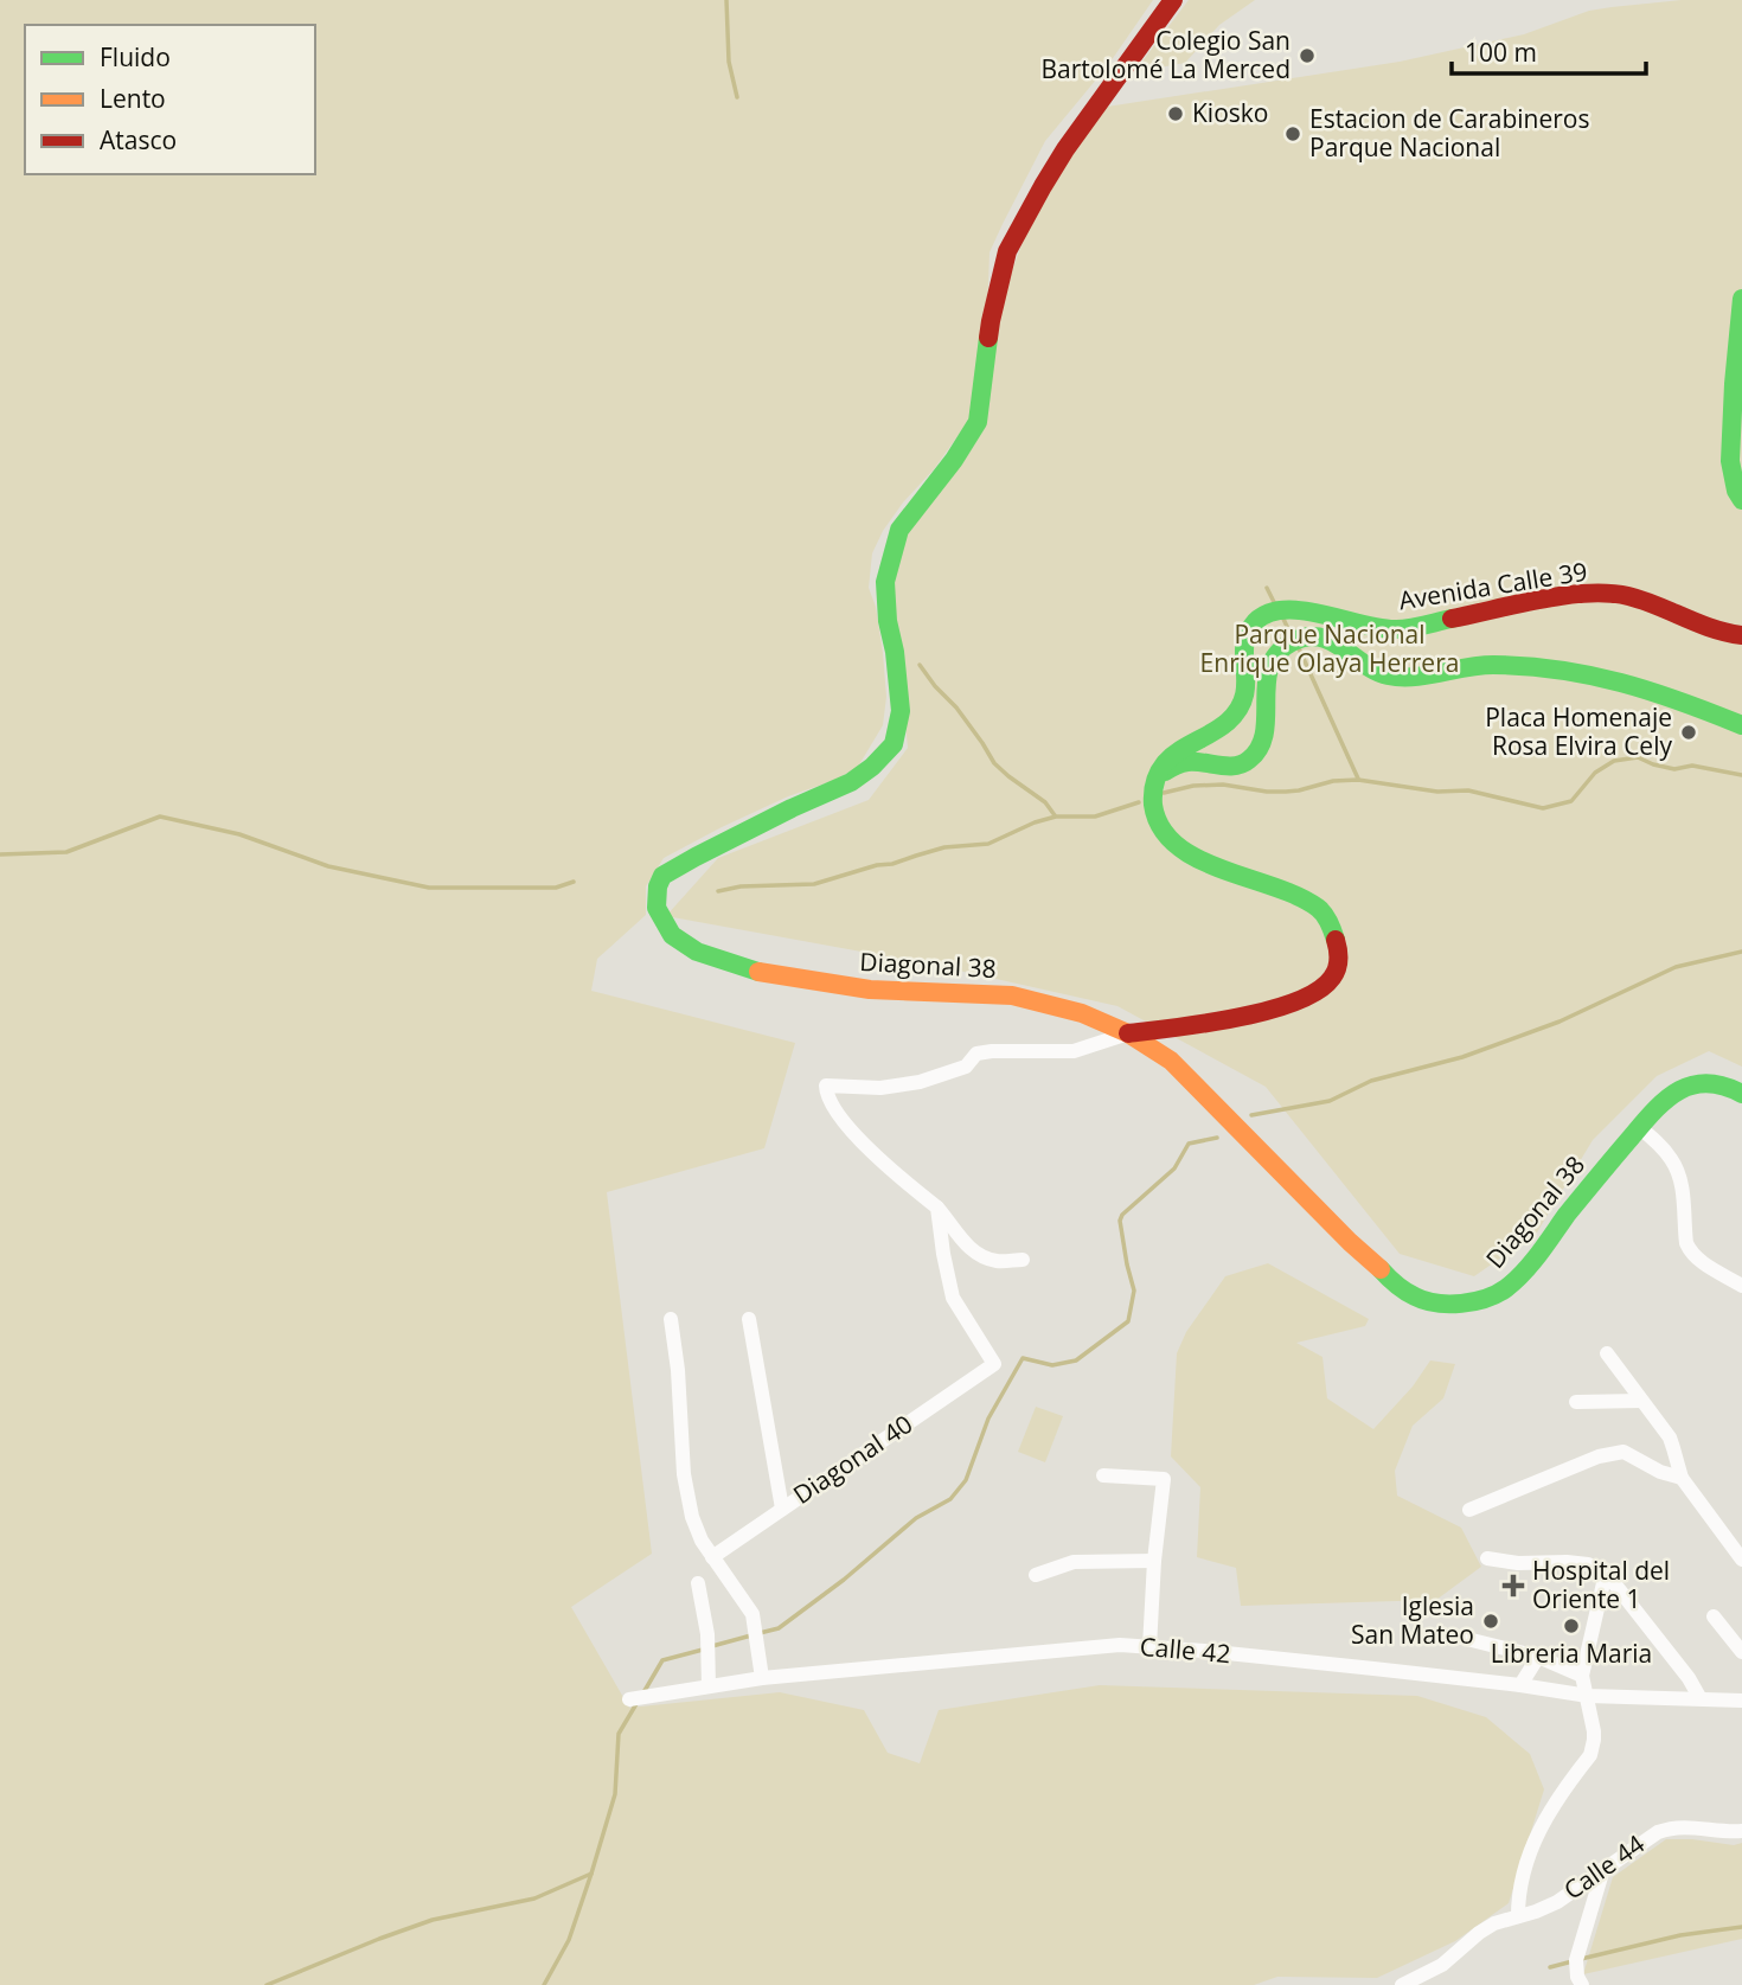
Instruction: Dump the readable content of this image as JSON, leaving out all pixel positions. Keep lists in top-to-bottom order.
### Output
{
  "streets": {
    "main road": ["Avenida Calle 39", "Diagonal 38"],
    "street": ["Diagonal 40", "Calle 42", "Calle 44"]
  },
  "parks": ["Parque Nacional Enrique Olaya Herrera"],
  "places": {
    "other": [
      "Colegio San Bartolomé La Merced",
      "Kiosko",
      "Estacion de Carabineros Parque Nacional",
      "Placa Homenaje Rosa Elvira Cely",
      "Iglesia San Mateo",
      "Libreria Maria"
    ],
    "health": ["Hospital del Oriente 1"]
  },
  "legend": ["Fluido", "Lento", "Atasco"],
  "scale_bar": "100 m"
}
